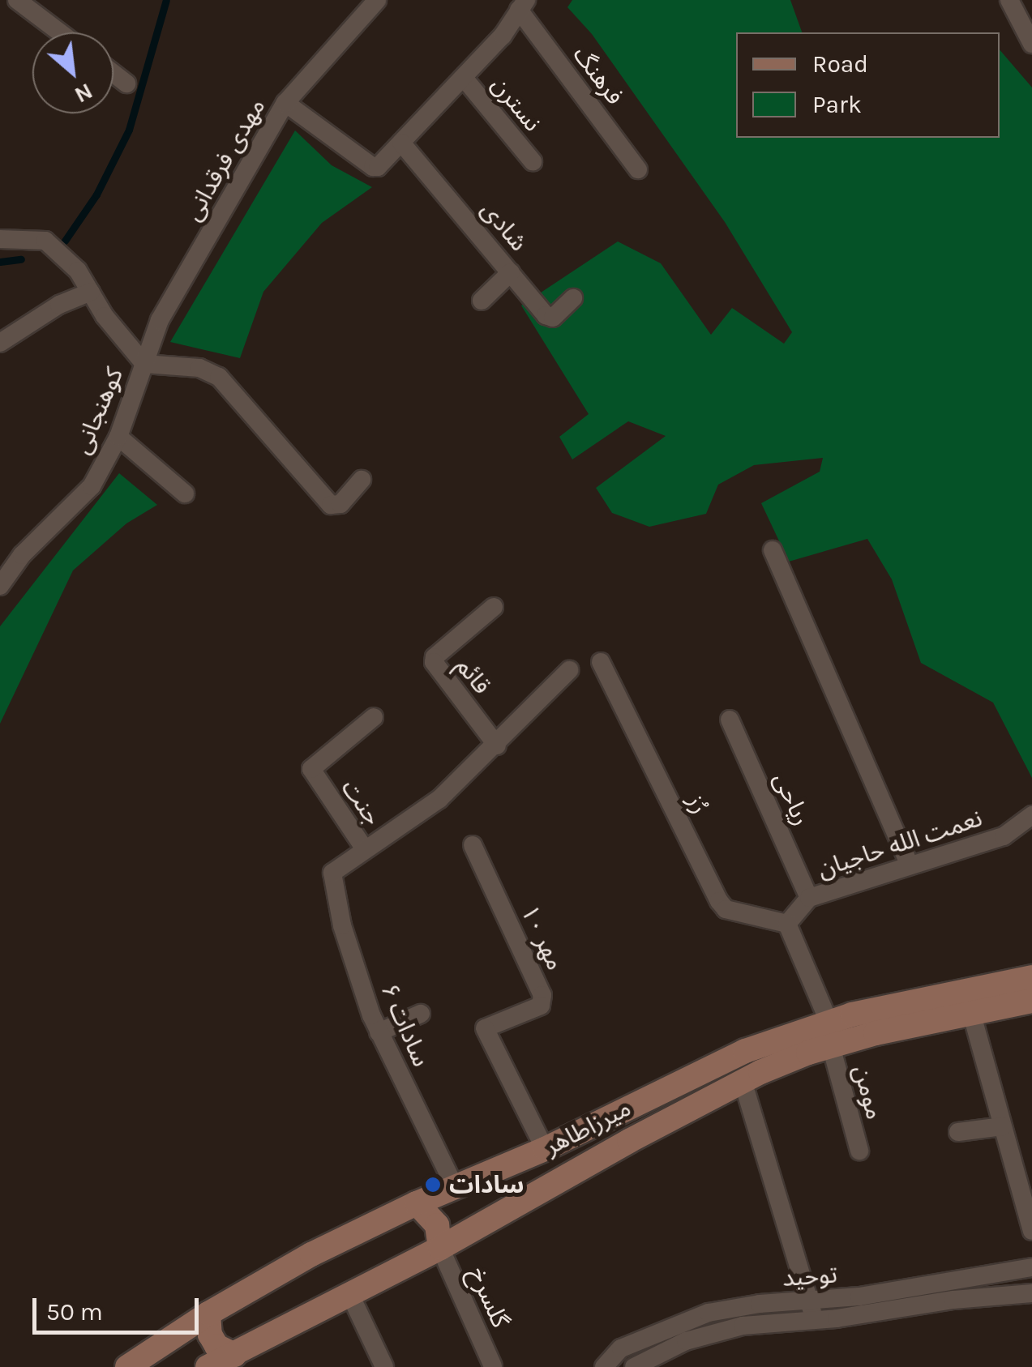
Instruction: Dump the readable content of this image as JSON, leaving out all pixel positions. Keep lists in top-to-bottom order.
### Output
{
  "streets": {
    "main road": ["میرزاطاهر"],
    "street": [
      "فرهنگ",
      "نسترن",
      "مهدی فرقدانی",
      "شادی",
      "کوهنجانی",
      "قائم",
      "ریاحی",
      "جنت",
      "رُز",
      "نعمت الله حاجیان",
      "مهر ۱۰",
      "سادات ۶",
      "مومن",
      "توحید",
      "گلسرخ"
    ]
  },
  "crossings": [
    ["مهدی فرقدانی", "کوهنجانی"],
    ["ریاحی", "نعمت الله حاجیان"],
    ["جنت", "سادات ۶"],
    ["رُز", "نعمت الله حاجیان"],
    ["رُز", "مومن"],
    ["نعمت الله حاجیان", "مومن"],
    ["مهر ۱۰", "میرزاطاهر"],
    ["سادات ۶", "میرزاطاهر"],
    ["مومن", "میرزاطاهر"],
    ["میرزاطاهر", "گلسرخ"]
  ],
  "places": ["سادات"],
  "legend": ["Road", "Park"],
  "scale_bar": "50 m",
  "north": "bottom right"
}
